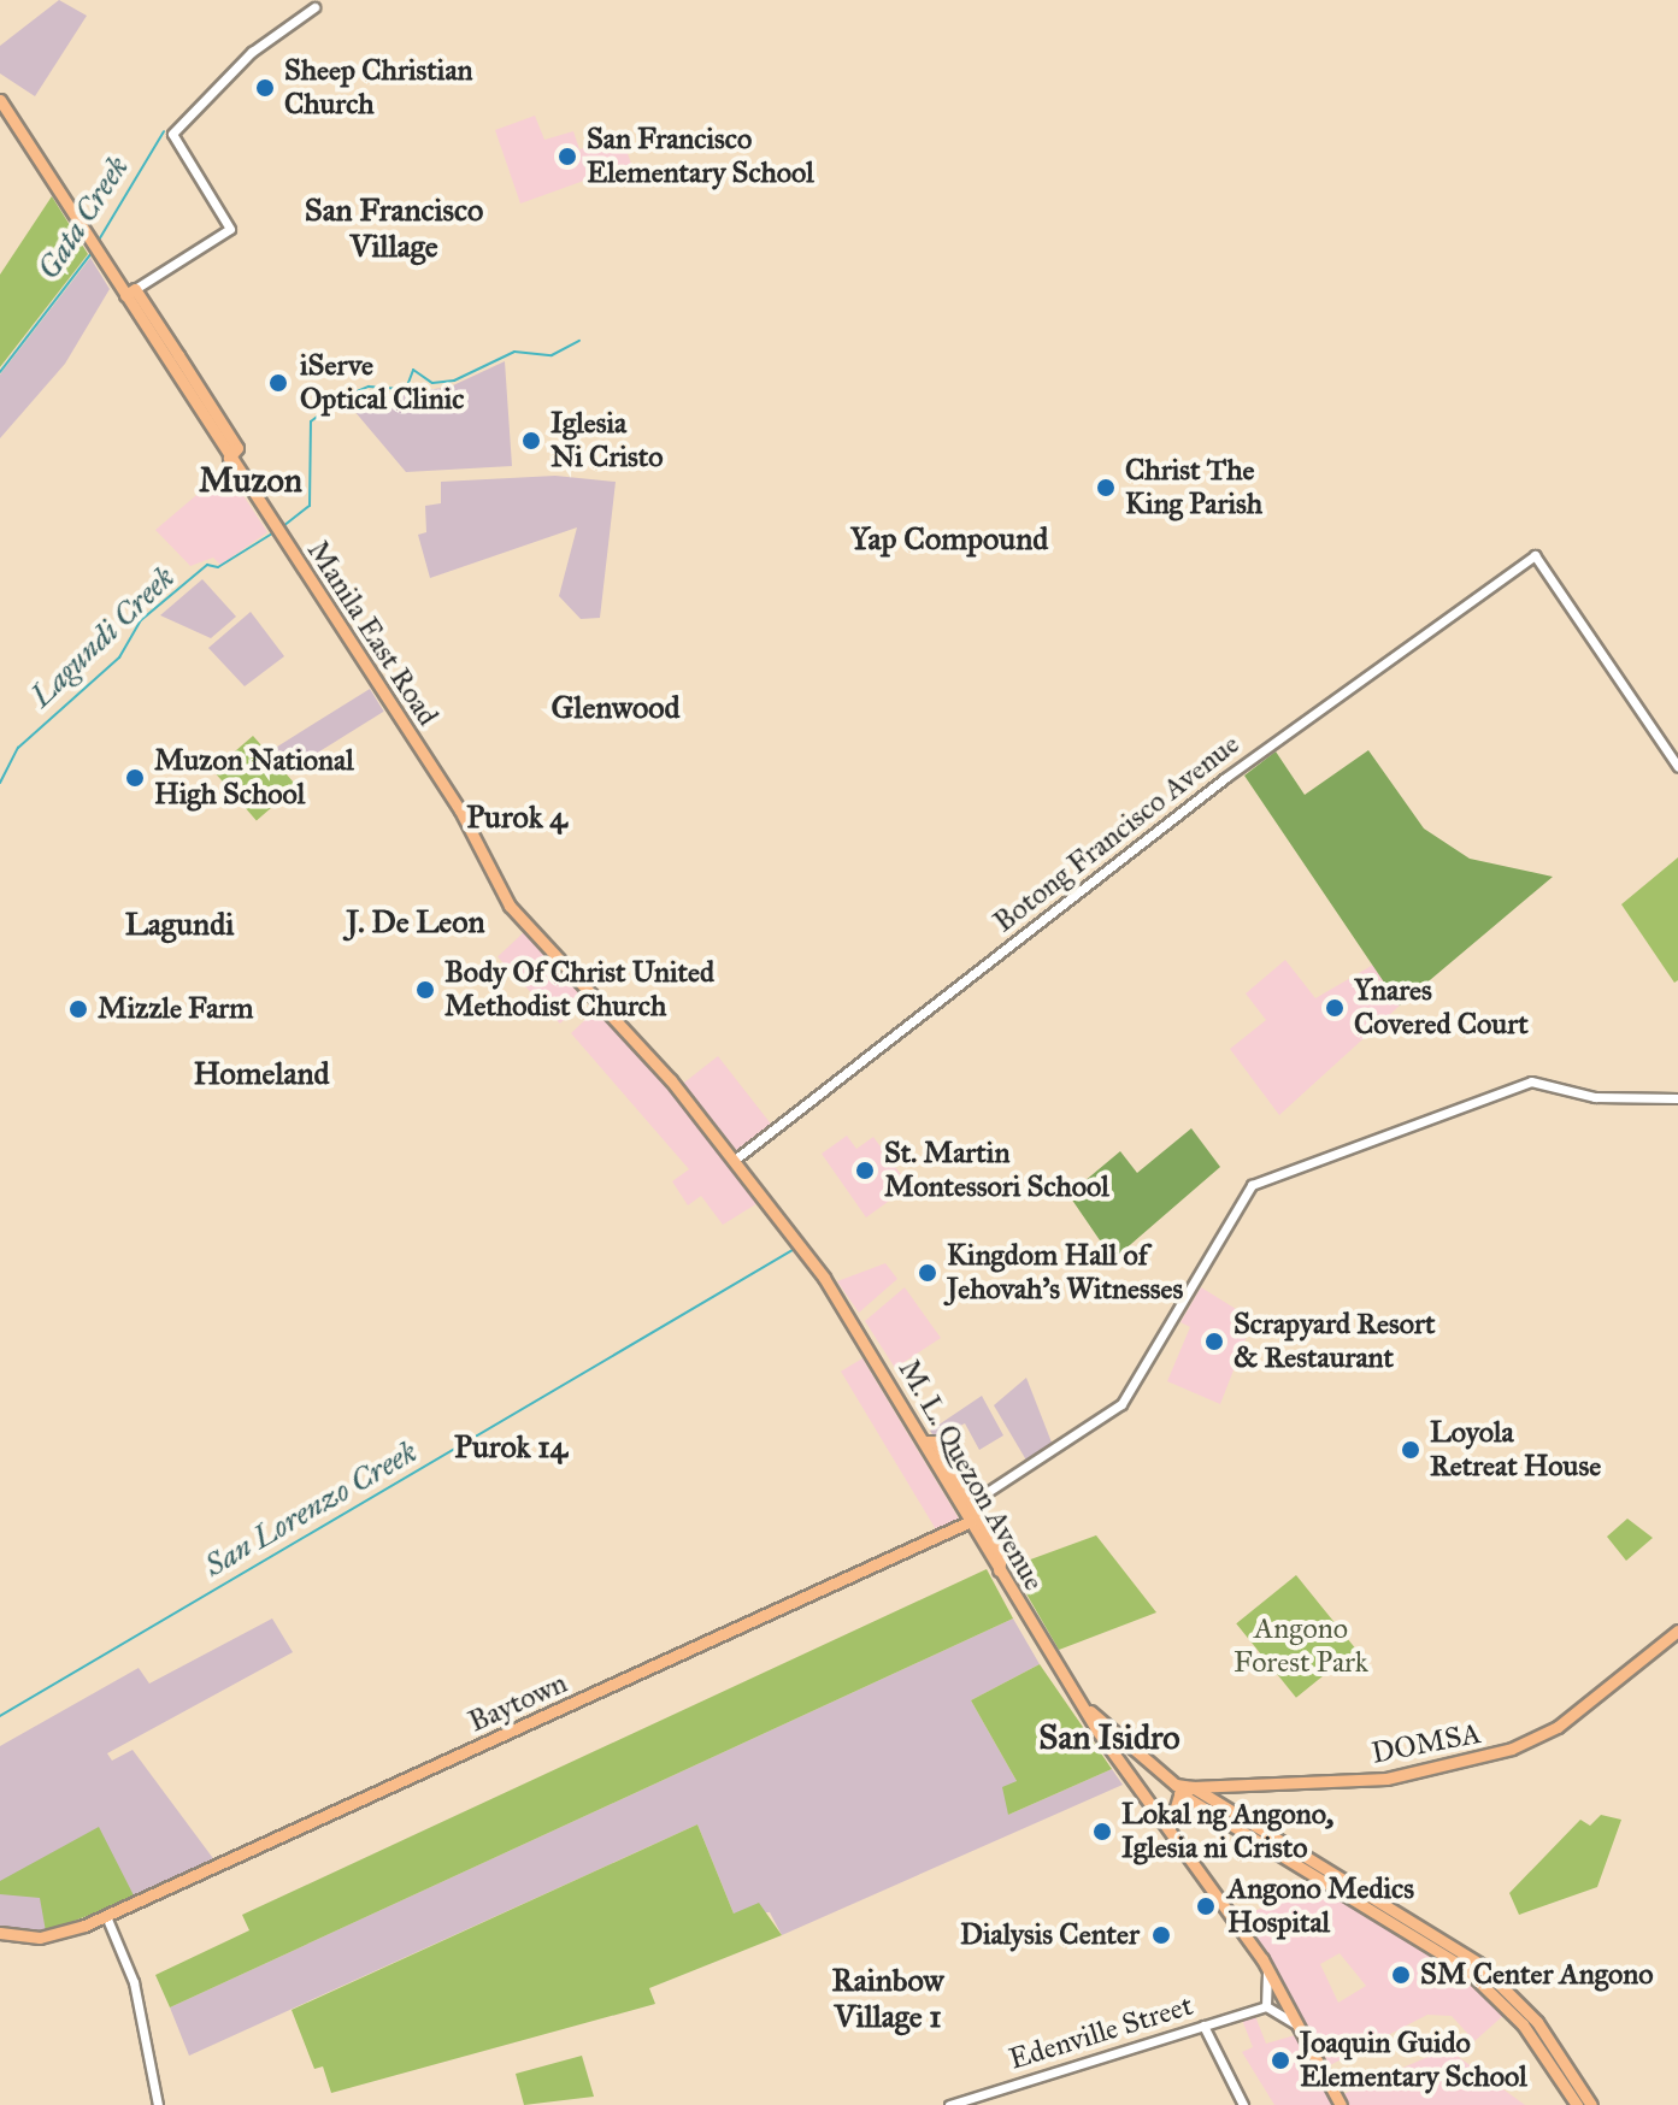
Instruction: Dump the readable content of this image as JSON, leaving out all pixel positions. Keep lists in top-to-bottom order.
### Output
{
  "streets": {
    "main road": [
      "Manila East Road",
      "M. L. Quezon Avenue",
      "Baytown",
      "DOMSA"
    ],
    "street": ["Botong Francisco Avenue", "Edenville Street"]
  },
  "crossings": [
    ["Manila East Road", "M. L. Quezon Avenue"],
    ["Botong Francisco Avenue", "M. L. Quezon Avenue"],
    ["M. L. Quezon Avenue", "Baytown"]
  ],
  "districts": [
    "San Francisco Village",
    "Muzon",
    "Yap Compound",
    "Glenwood",
    "Purok 4",
    "J. De Leon",
    "Lagundi",
    "Homeland",
    "Purok 14",
    "San Isidro",
    "Rainbow Village 1"
  ],
  "water": ["Gata Creek", "Lagundi Creek", "San Lorenzo Creek"],
  "parks": ["Angono Forest Park"],
  "places": [
    "Sheep Christian Church",
    "San Francisco Elementary School",
    "iServe Optical Clinic",
    "Iglesia Ni Cristo",
    "Christ The King Parish",
    "Muzon National High School",
    "Body Of Christ United Methodist Church",
    "Ynares Covered Court",
    "Mizzle Farm",
    "St. Martin Montessori School",
    "Kingdom Hall of Jehovah's Witnesses",
    "Scrapyard Resort & Restaurant",
    "Loyola Retreat House",
    "Lokal ng Angono, Iglesia ni Cristo",
    "Angono Medics Hospital",
    "Dialysis Center",
    "SM Center Angono",
    "Joaquin Guido Elementary School"
  ]
}
